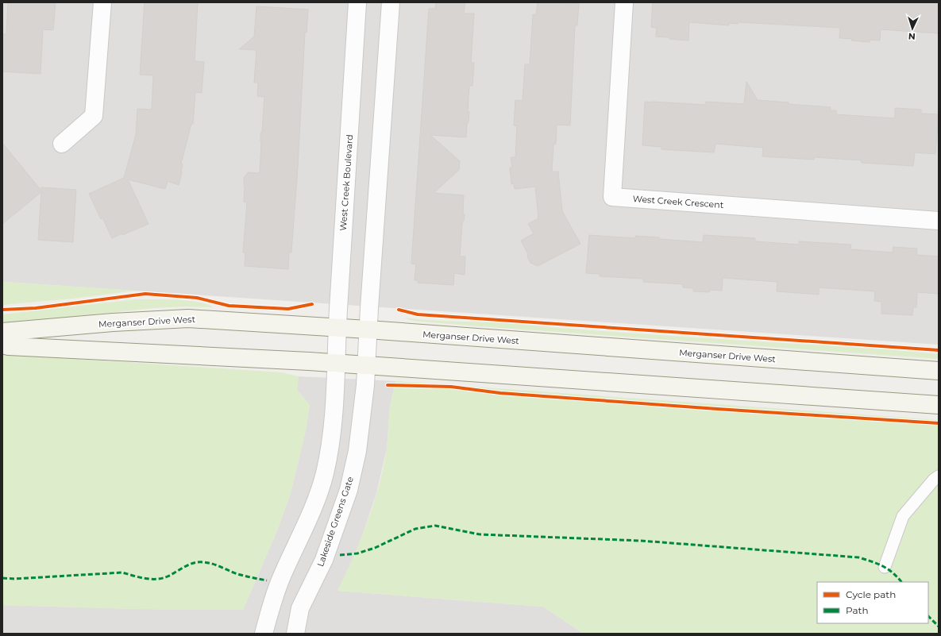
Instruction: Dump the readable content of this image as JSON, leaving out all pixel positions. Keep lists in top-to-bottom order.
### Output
{
  "streets": {
    "street": [
      "West Creek Boulevard",
      "West Creek Crescent",
      "Merganser Drive West",
      "Lakeside Greens Gate"
    ]
  },
  "crossings": [
    ["West Creek Boulevard", "Merganser Drive West"],
    ["Merganser Drive West", "Lakeside Greens Gate"]
  ],
  "legend": ["Cycle path", "Path"],
  "north": "bottom"
}
